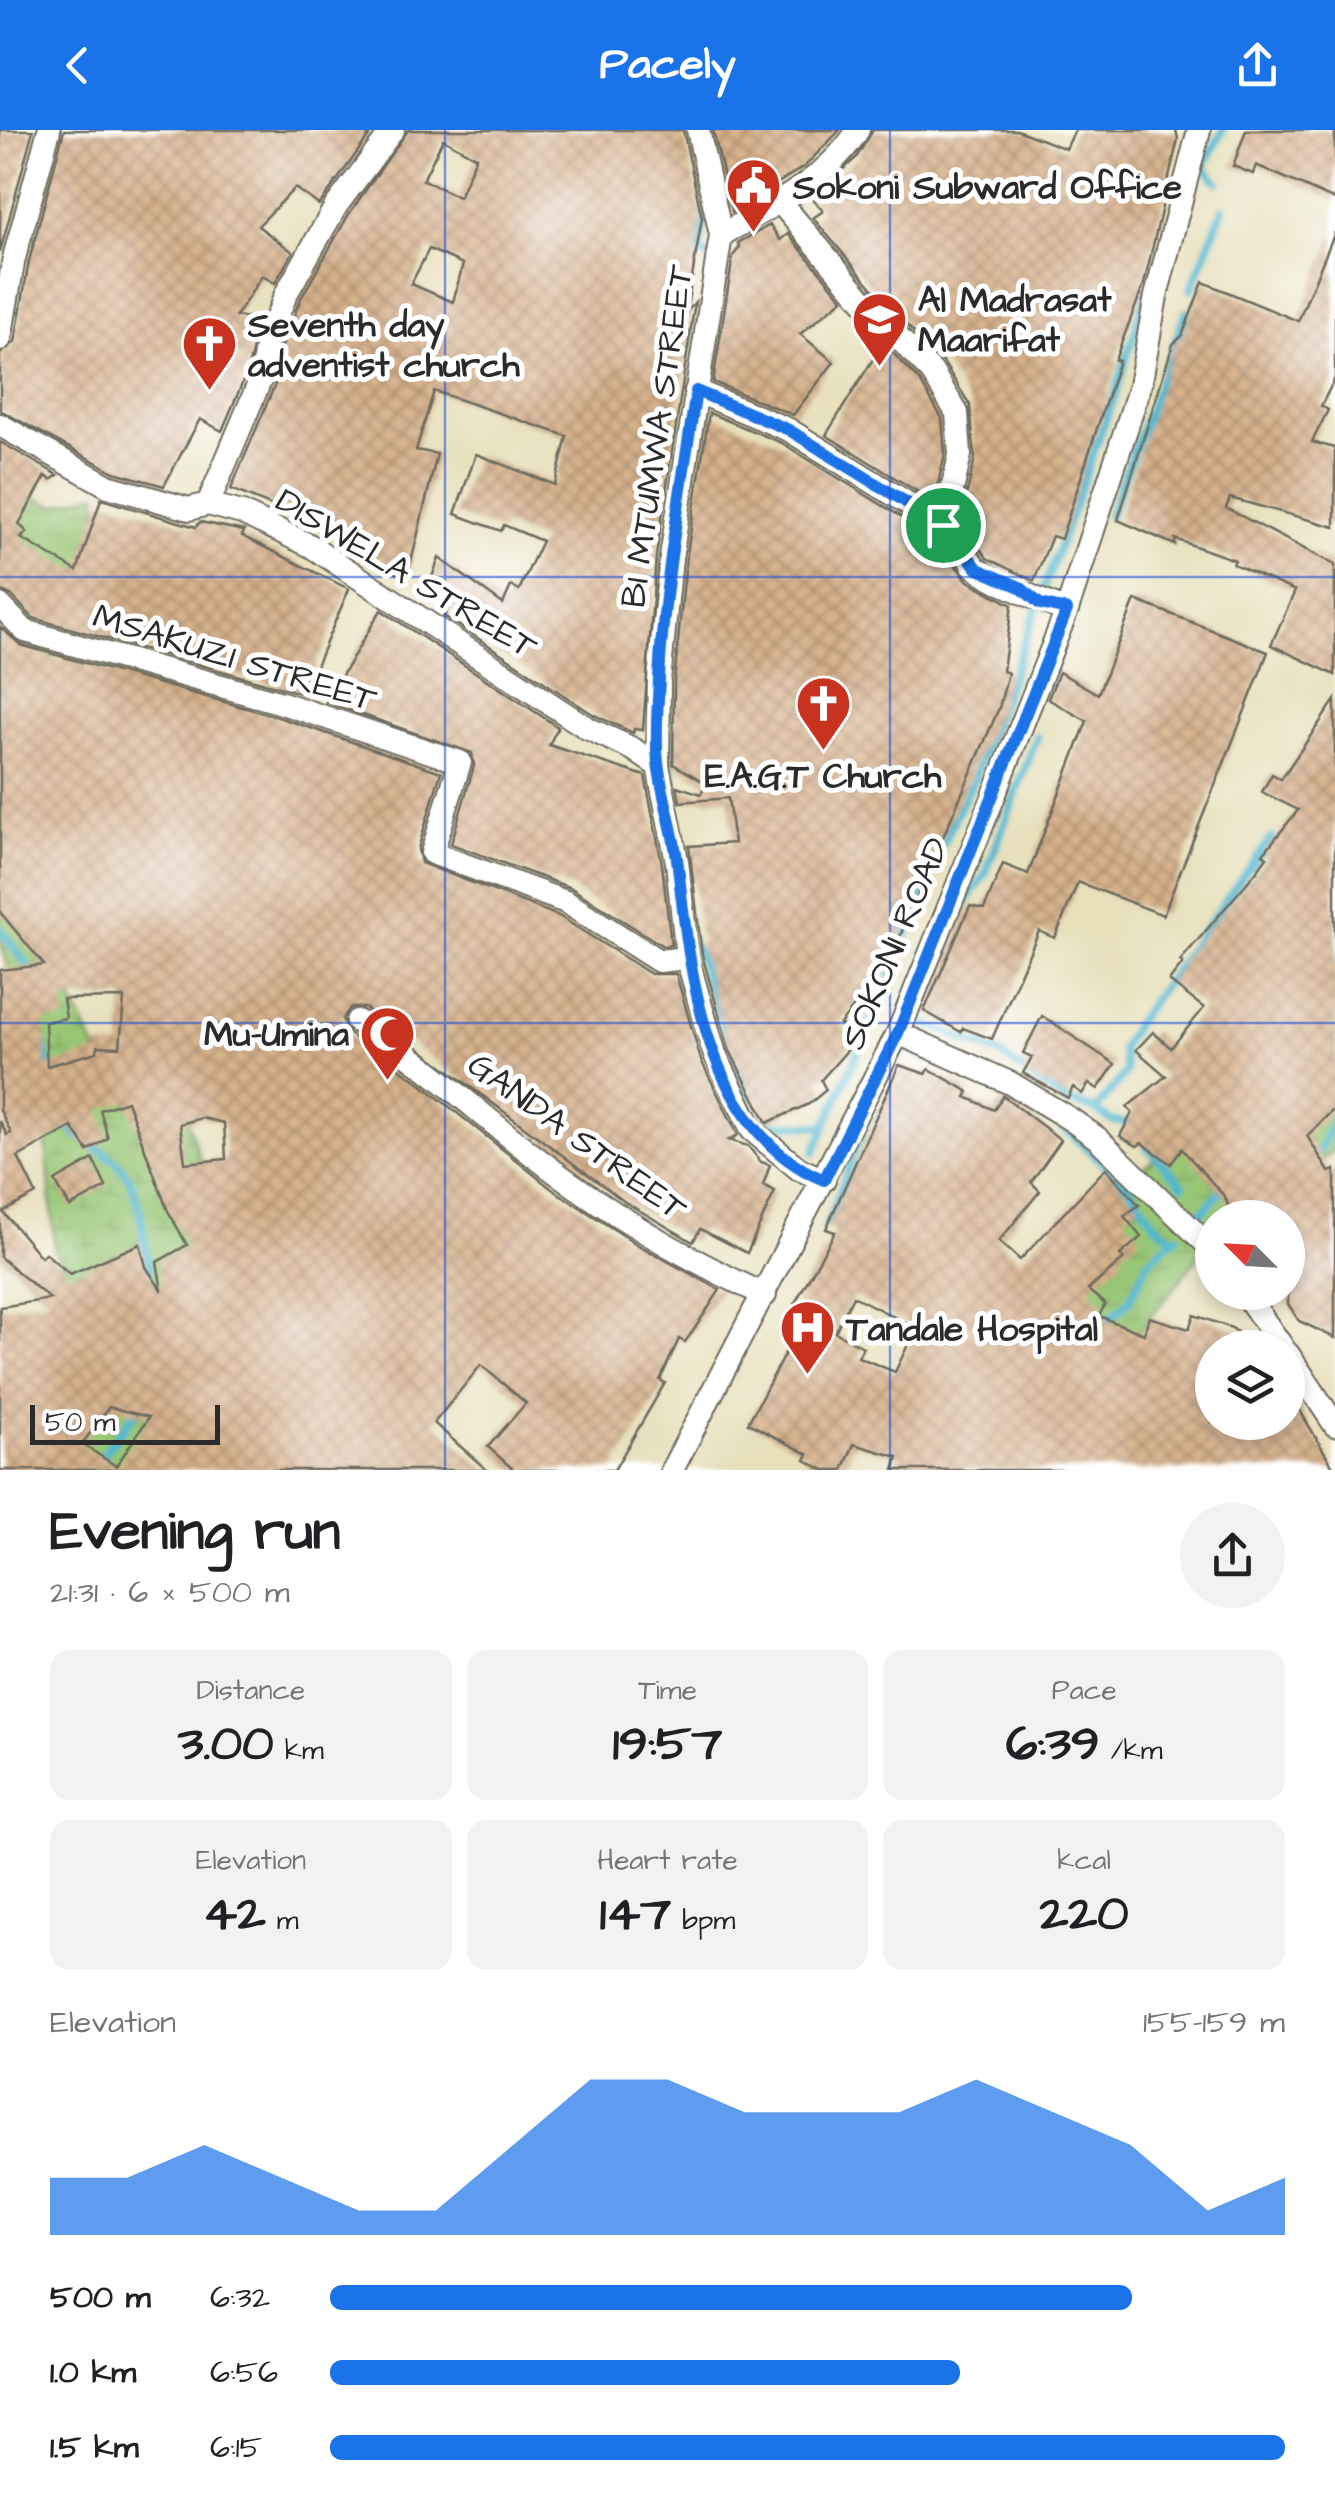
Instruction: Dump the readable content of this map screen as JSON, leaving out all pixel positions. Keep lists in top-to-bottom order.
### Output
{
  "streets": {
    "street": [
      "BI MTUMWA STREET",
      "DISWELA STREET",
      "MSAKUZI STREET",
      "SOKONI ROAD",
      "GANDA STREET"
    ]
  },
  "crossings": [
    ["BI MTUMWA STREET", "DISWELA STREET"],
    ["BI MTUMWA STREET", "MSAKUZI STREET"],
    ["BI MTUMWA STREET", "SOKONI ROAD"],
    ["SOKONI ROAD", "GANDA STREET"]
  ],
  "places": {
    "public building": ["Sokoni Subward Office"],
    "school or university": ["Al Madrasat Maarifat"],
    "church": ["Seventh day adventist church", "E.A.G.T Church"],
    "mosque": ["Mu-Umina"],
    "hospital": ["Tandale Hospital"]
  },
  "scale_bar": "50 m",
  "north": "top left",
  "page": {
    "header": "Pacely",
    "scale": "50 m",
    "heading": ["Evening run", "21:31 · 6 × 500 m"],
    "stats": [
      ["Distance", "3.00 km"],
      ["Time", "19:57"],
      ["Pace", "6:39 /km"],
      ["Elevation", "42 m"],
      ["Heart rate", "147 bpm"],
      ["kcal", "220"]
    ],
    "chart": ["Elevation", "155–159 m"],
    "list": [
      {
        "name": "500 m",
        "note": "6:32"
      },
      {
        "name": "1.0 km",
        "note": "6:56"
      },
      {
        "name": "1.5 km",
        "note": "6:15"
      }
    ]
  }
}
